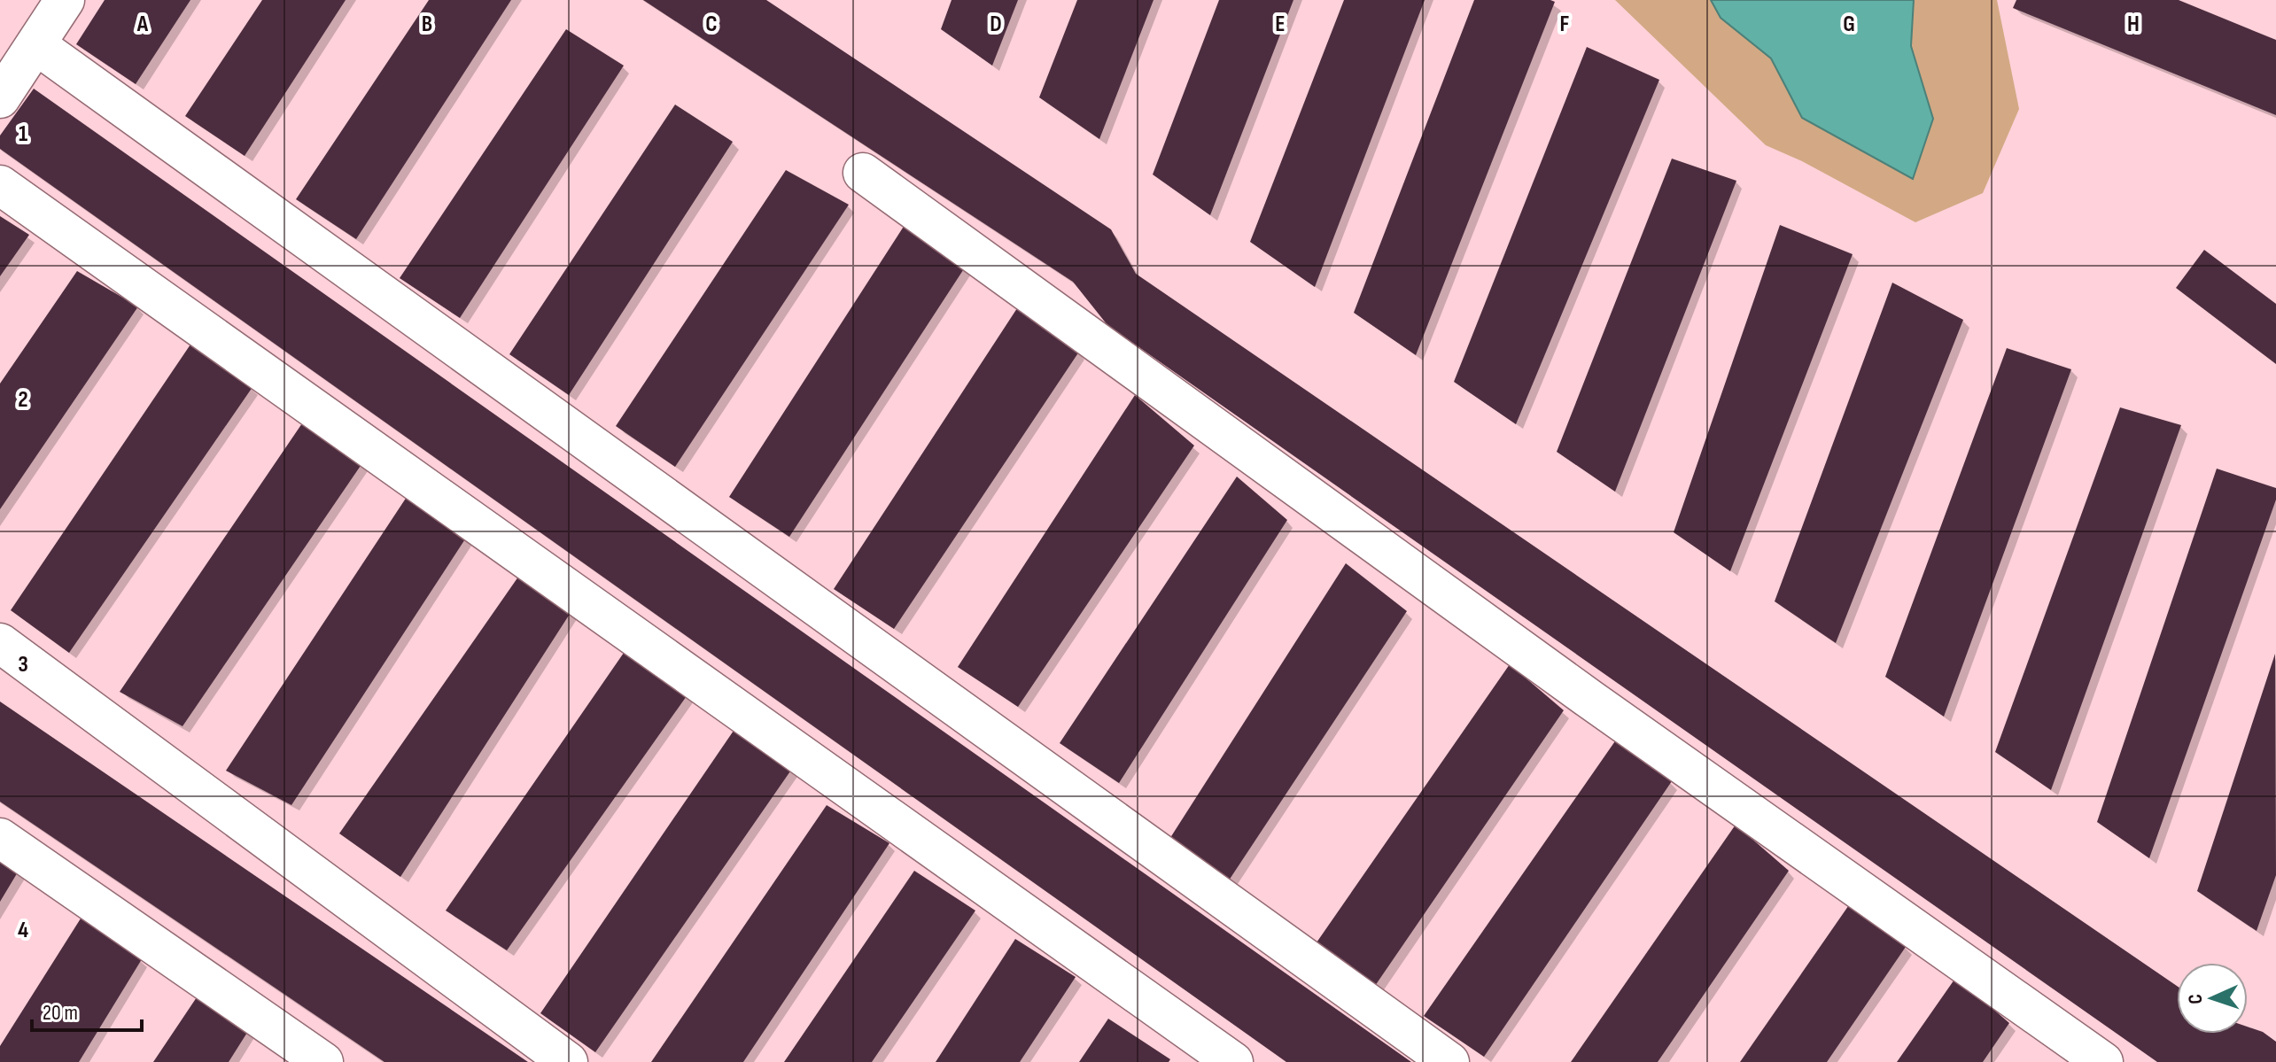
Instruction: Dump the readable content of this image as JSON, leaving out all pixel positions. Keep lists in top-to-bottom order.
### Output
{
  "scale_bar": "20 m",
  "north": "left",
  "grid": {
    "columns": [
      "A",
      "B",
      "C",
      "D",
      "E",
      "F",
      "G",
      "H"
    ],
    "rows": [
      "1",
      "2",
      "3",
      "4"
    ]
  }
}
